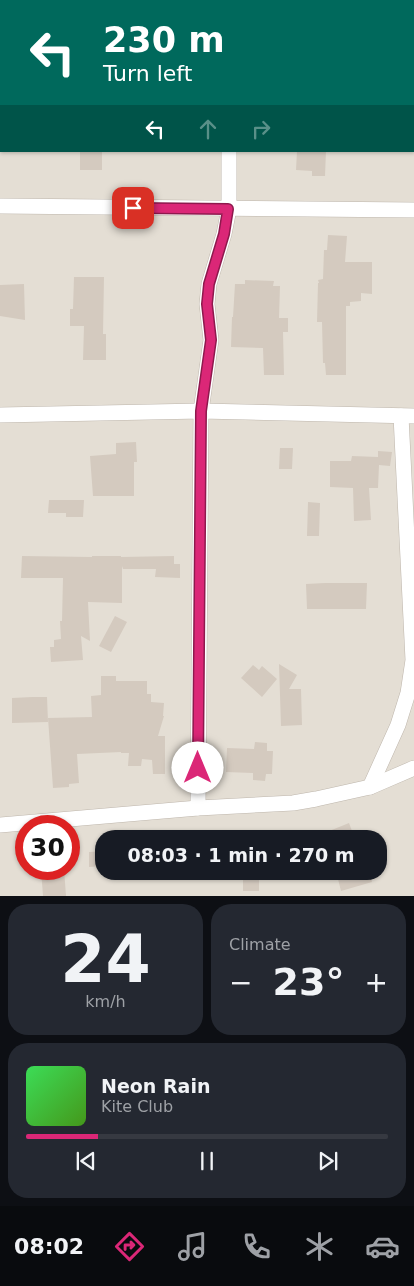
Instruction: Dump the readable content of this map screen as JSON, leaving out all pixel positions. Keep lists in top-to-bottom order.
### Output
{
  "page": {
    "turn": ["230 m", "Turn left"],
    "limit": "30",
    "trip": "08:03 · 1 min · 270 m",
    "tile": [
      ["24", "km/h"],
      "Climate"
    ],
    "heat": ["−", "23°", "+"],
    "song": ["Neon Rain", "Kite Club"],
    "tabs": "08:02"
  }
}
